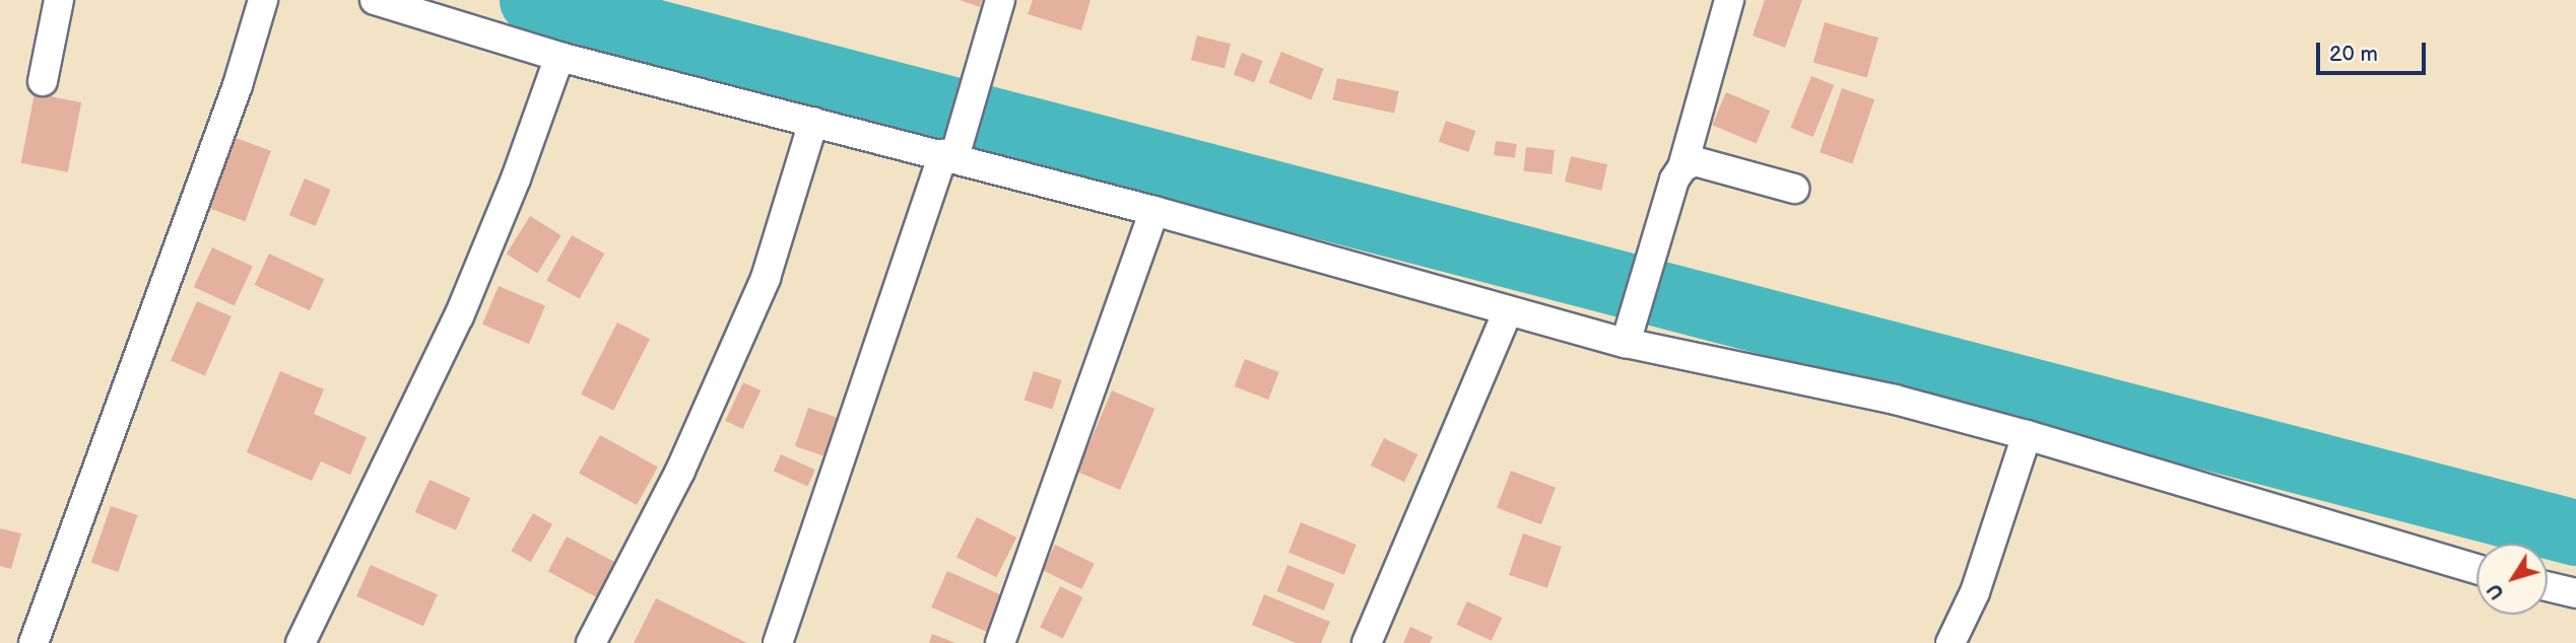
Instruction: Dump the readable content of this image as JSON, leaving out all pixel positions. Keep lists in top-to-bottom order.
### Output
{
  "scale_bar": "20 m",
  "north": "bottom left"
}
